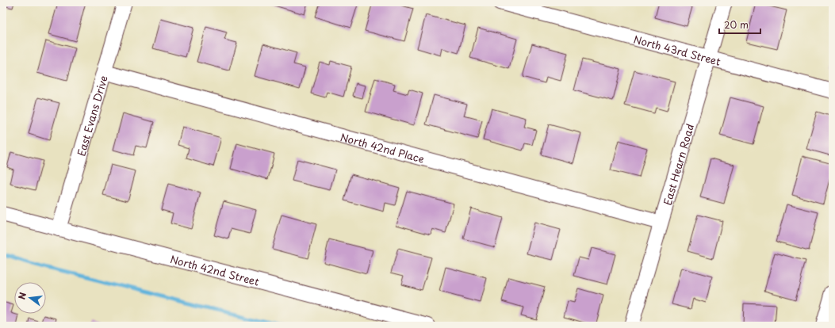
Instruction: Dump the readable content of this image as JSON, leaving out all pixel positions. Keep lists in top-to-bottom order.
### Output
{
  "streets": {
    "street": [
      "North 43rd Street",
      "East Evans Drive",
      "North 42nd Place",
      "East Hearn Road",
      "North 42nd Street"
    ]
  },
  "crossings": [
    ["North 43rd Street", "East Hearn Road"],
    ["East Evans Drive", "North 42nd Place"],
    ["East Evans Drive", "North 42nd Street"],
    ["North 42nd Place", "East Hearn Road"]
  ],
  "scale_bar": "20 m",
  "north": "left"
}
